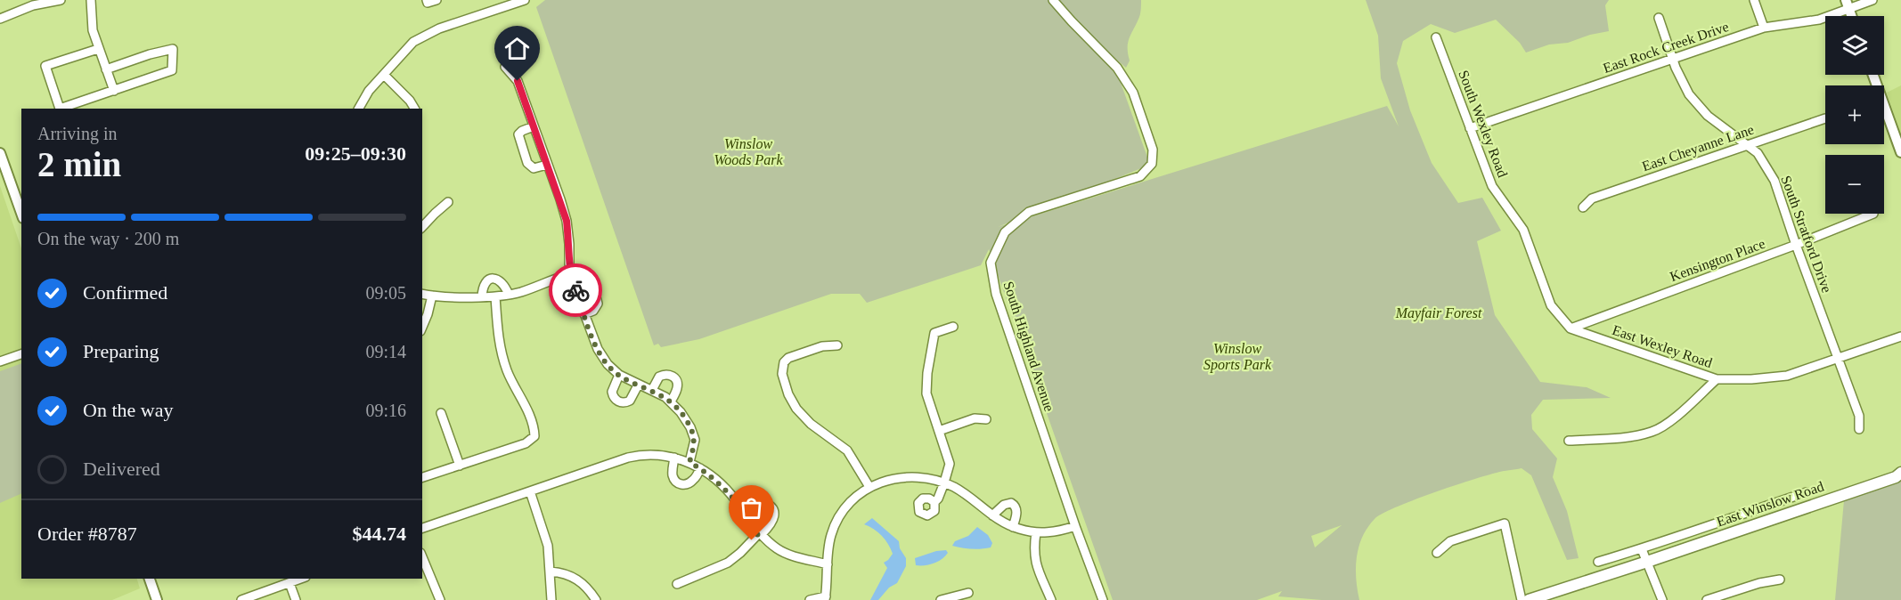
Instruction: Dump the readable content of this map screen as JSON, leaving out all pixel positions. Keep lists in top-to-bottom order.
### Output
{
  "streets": {
    "main road": ["East Winslow Road"],
    "street": [
      "East Rock Creek Drive",
      "South Wexley Road",
      "East Cheyanne Lane",
      "South Stratford Drive",
      "Kensington Place",
      "South Highland Avenue",
      "East Wexley Road"
    ]
  },
  "crossings": [
    ["East Rock Creek Drive", "South Wexley Road"],
    ["East Rock Creek Drive", "South Stratford Drive"],
    ["South Wexley Road", "Kensington Place"],
    ["South Wexley Road", "East Wexley Road"],
    ["East Cheyanne Lane", "South Stratford Drive"],
    ["South Stratford Drive", "Kensington Place"],
    ["South Stratford Drive", "East Wexley Road"],
    ["Kensington Place", "East Wexley Road"]
  ],
  "parks": ["Winslow Woods Park", "Mayfair Forest", "Winslow Sports Park"],
  "page": {
    "map_buttons": ["+", "−"],
    "heading": ["2 min", "Arriving in", "09:25–09:30"],
    "panel": ["Order #8787", "$44.74"],
    "bar": "On the way · 200 m",
    "list": [
      ["Confirmed", "09:05"],
      ["Preparing", "09:14"],
      ["On the way", "09:16"],
      "Delivered"
    ]
  }
}
